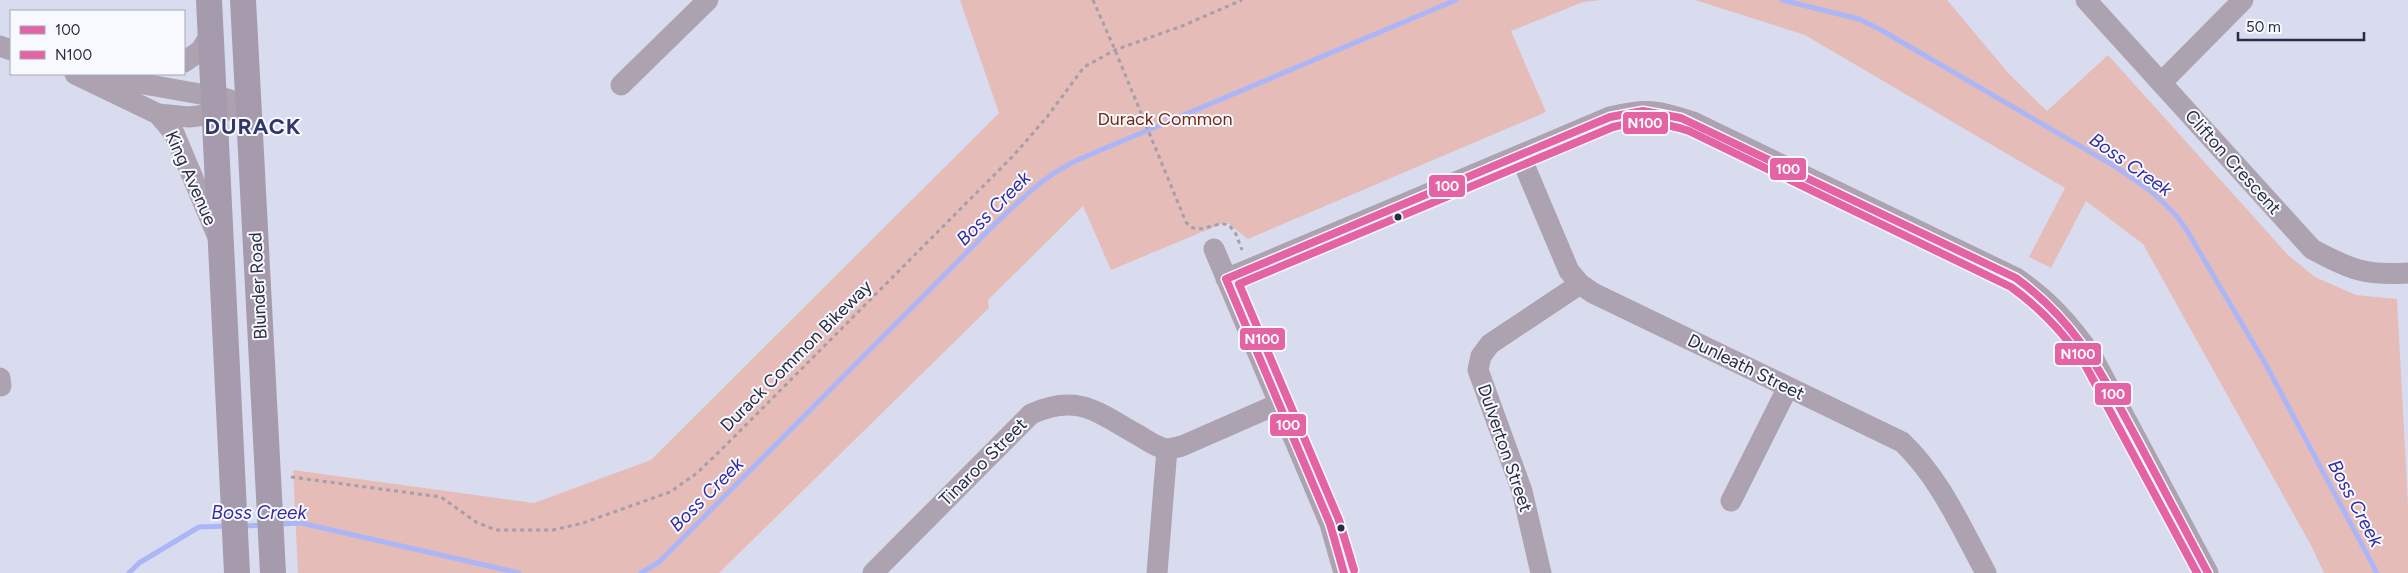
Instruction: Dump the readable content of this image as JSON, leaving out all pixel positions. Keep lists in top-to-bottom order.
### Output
{
  "streets": {
    "main road": ["Blunder Road"],
    "street": [
      "Clifton Crescent",
      "King Avenue",
      "Dunleath Street",
      "Dulverton Street",
      "Tinaroo Street"
    ],
    "path": ["Durack Common Bikeway"]
  },
  "crossings": [
    ["King Avenue", "Blunder Road"],
    ["Dunleath Street", "Dulverton Street"]
  ],
  "districts": ["DURACK"],
  "water": ["Boss Creek"],
  "parks": ["Durack Common"],
  "lines": ["transit line 100", "transit line N100"],
  "legend": ["100", "N100"],
  "scale_bar": "50 m"
}
